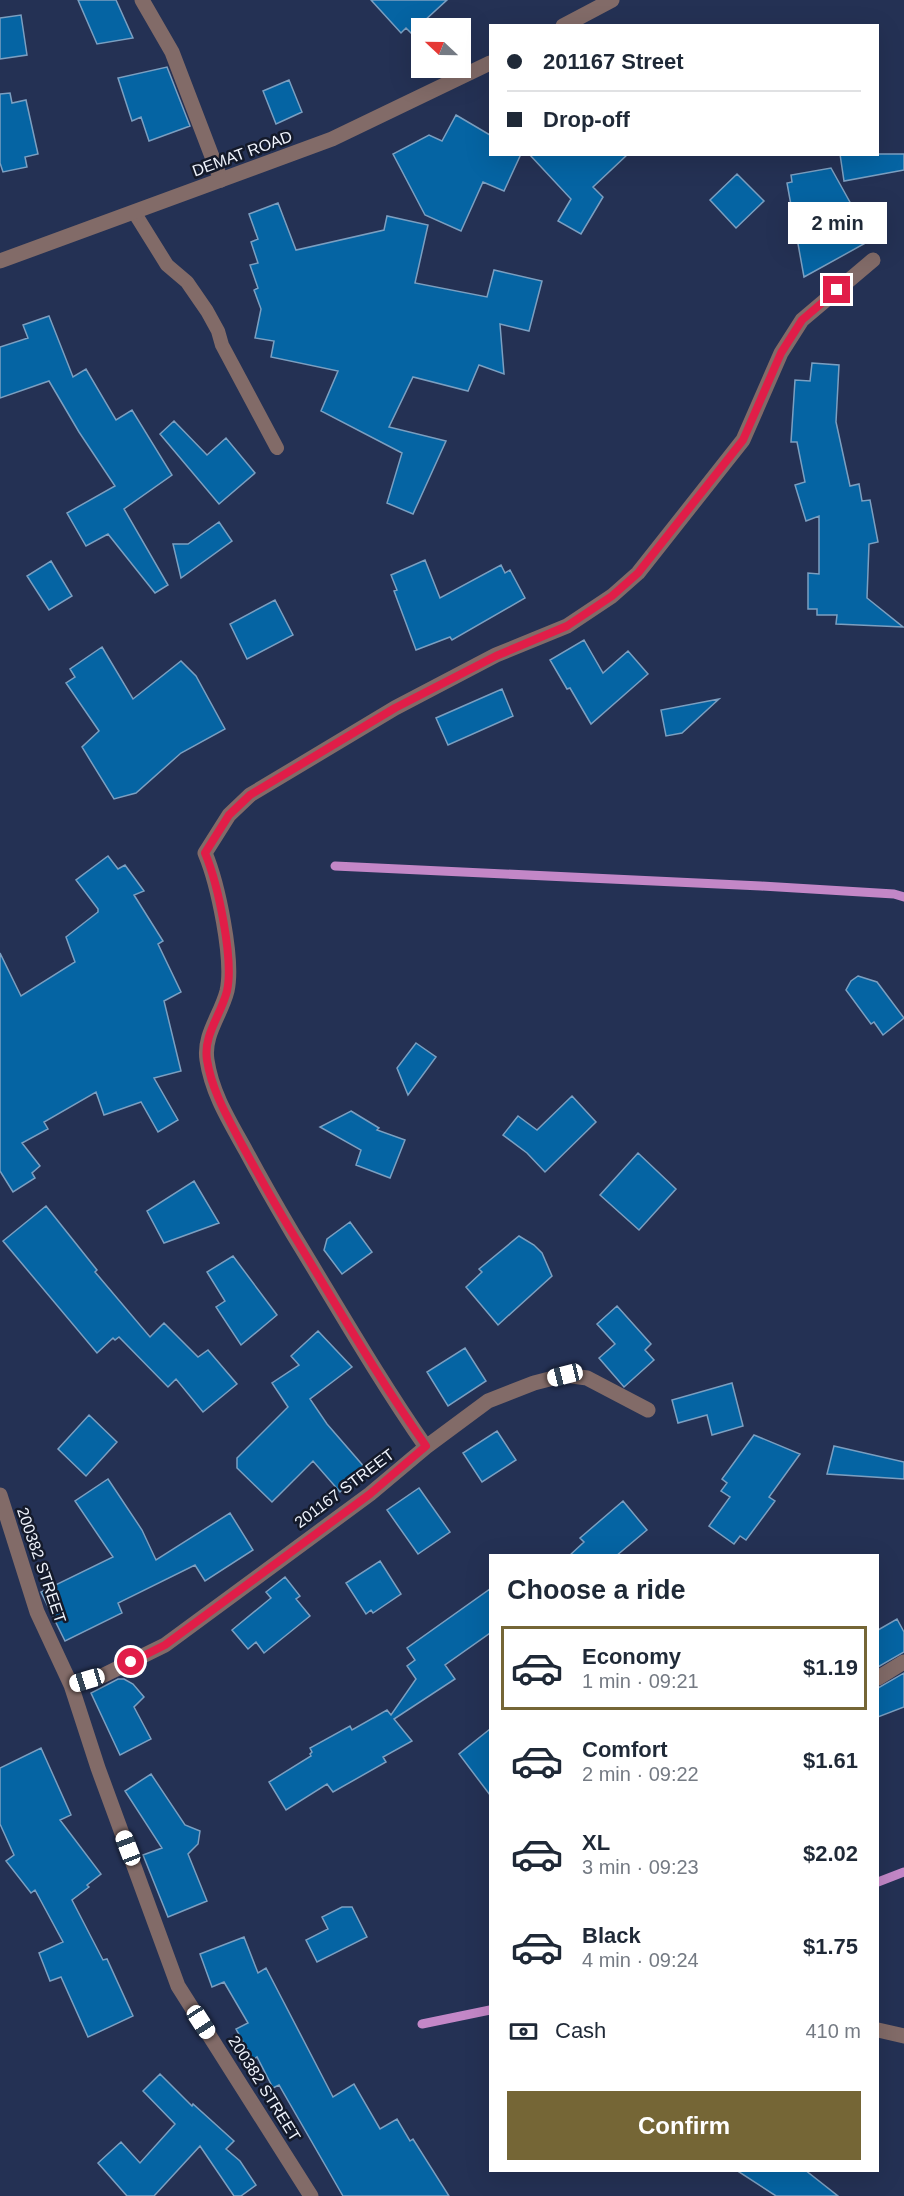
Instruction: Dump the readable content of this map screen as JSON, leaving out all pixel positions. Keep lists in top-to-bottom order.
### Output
{
  "streets": {
    "street": ["DEMAT ROAD", "201167 STREET", "200382 STREET"]
  },
  "crossings": [
    ["201167 STREET", "200382 STREET"]
  ],
  "north": "left",
  "page": {
    "banner": ["201167 Street", "Drop-off"],
    "bubble": "2 min",
    "heading": "Choose a ride",
    "list": [
      {
        "name": "Economy",
        "note": "1 min · 09:21",
        "value": "$1.19"
      },
      {
        "name": "Comfort",
        "note": "2 min · 09:22",
        "value": "$1.61"
      },
      {
        "name": "XL",
        "note": "3 min · 09:23",
        "value": "$2.02"
      },
      {
        "name": "Black",
        "note": "4 min · 09:24",
        "value": "$1.75"
      }
    ],
    "pay": ["Cash", "410 m"],
    "buttons": "Confirm"
  }
}
